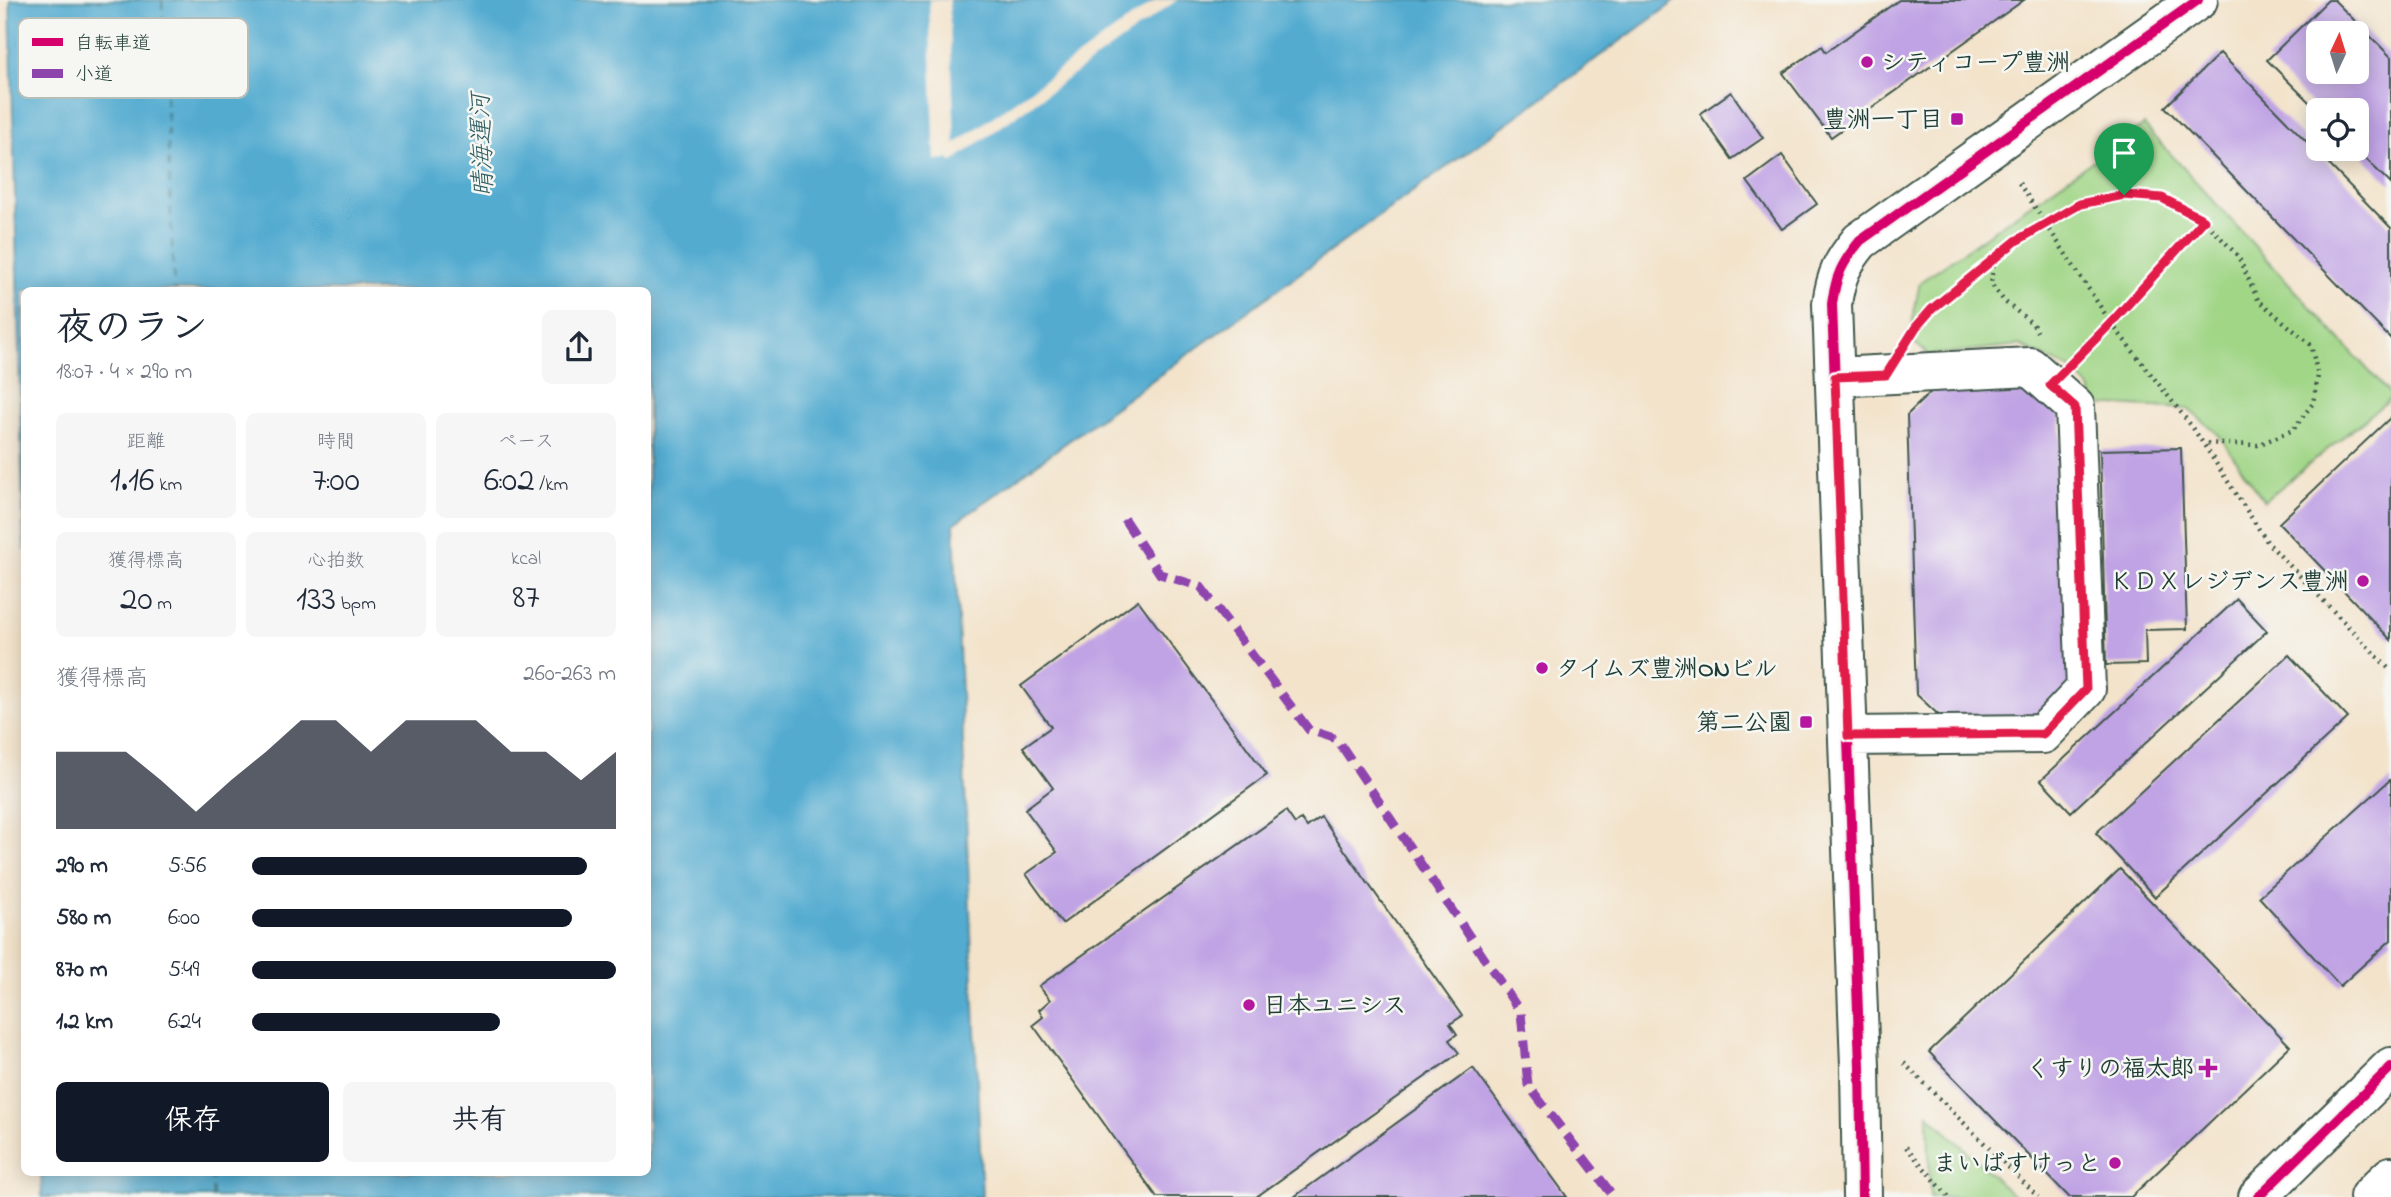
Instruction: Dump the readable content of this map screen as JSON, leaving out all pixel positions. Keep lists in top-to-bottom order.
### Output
{
  "water": ["晴海運河"],
  "places": {
    "other": [
      "シティコープ豊洲",
      "ＫＤＸレジデンス豊洲",
      "タイムズ豊洲ONビル",
      "日本ユニシス",
      "まいばすけっと"
    ],
    "transit": ["豊洲一丁目", "第二公園"],
    "health": ["くすりの福太郎"]
  },
  "legend": ["自転車道", "小道"],
  "north": "top",
  "page": {
    "heading": ["夜のラン", "18:07 · 4 × 290 m"],
    "stats": [
      ["距離", "1.16 km"],
      ["時間", "7:00"],
      ["ペース", "6:02 /km"],
      ["獲得標高", "20 m"],
      ["心拍数", "133 bpm"],
      ["kcal", "87"]
    ],
    "chart": ["獲得標高", "260–263 m"],
    "list": [
      {
        "name": "290 m",
        "note": "5:56"
      },
      {
        "name": "580 m",
        "note": "6:00"
      },
      {
        "name": "870 m",
        "note": "5:49"
      },
      {
        "name": "1.2 km",
        "note": "6:24"
      }
    ],
    "buttons": ["保存", "共有"]
  }
}
